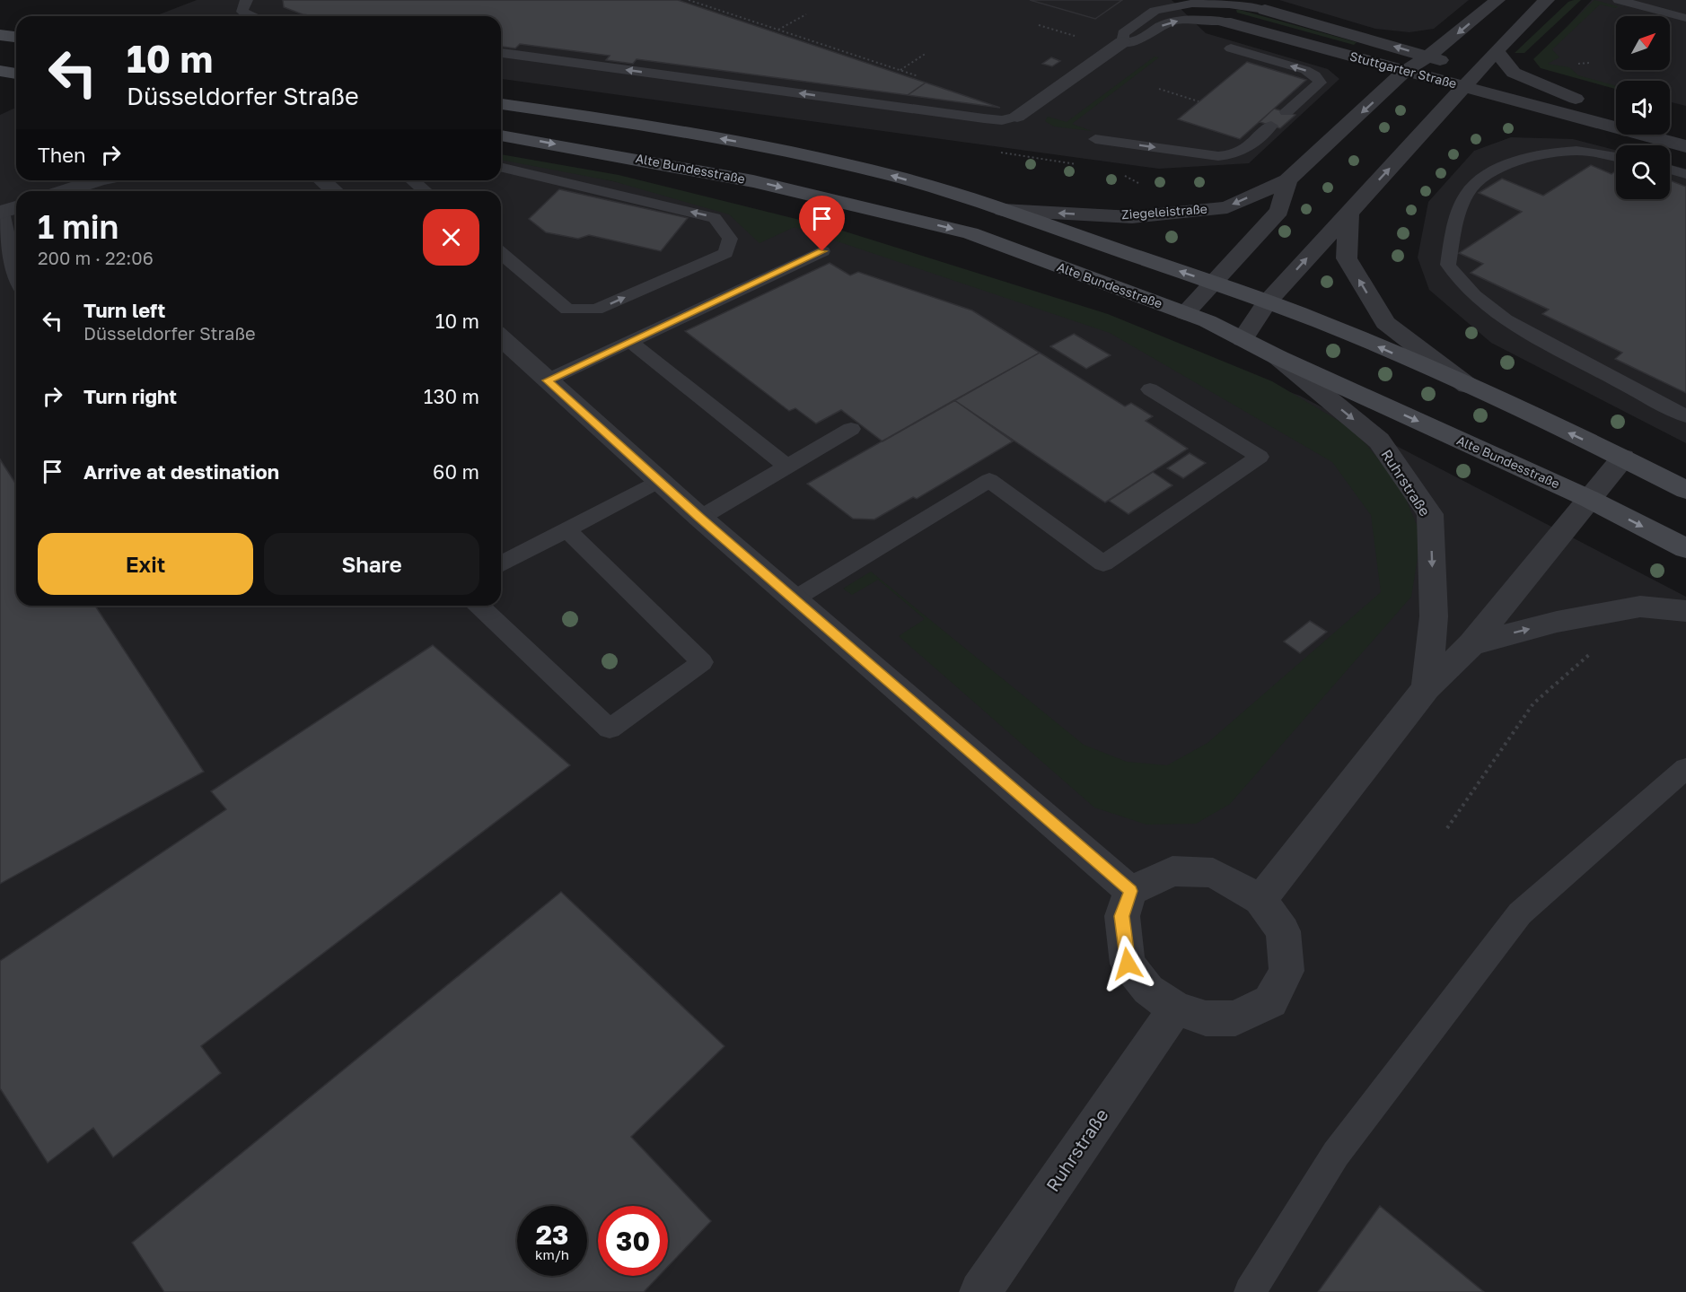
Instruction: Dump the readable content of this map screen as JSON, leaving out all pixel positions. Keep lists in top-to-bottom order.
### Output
{
  "streets": {
    "main road": ["Alte Bundesstraße"],
    "street": ["Stuttgarter Straße", "Ziegeleistraße", "Ruhrstraße"]
  },
  "crossings": [
    ["Stuttgarter Straße", "Ziegeleistraße"],
    ["Alte Bundesstraße", "Ruhrstraße"]
  ],
  "north": "top right",
  "page": {
    "turn": ["10 m", "Düsseldorfer Straße"],
    "then": "Then",
    "heading": ["1 min", "200 m · 22:06"],
    "list": [
      {
        "name": "Turn left",
        "note": "Düsseldorfer Straße",
        "value": "10 m"
      },
      {
        "name": "Turn right",
        "value": "130 m"
      },
      {
        "name": "Arrive at destination",
        "value": "60 m"
      }
    ],
    "buttons": ["Exit", "Share"],
    "speed": "23 km/h",
    "limit": "30"
  }
}
